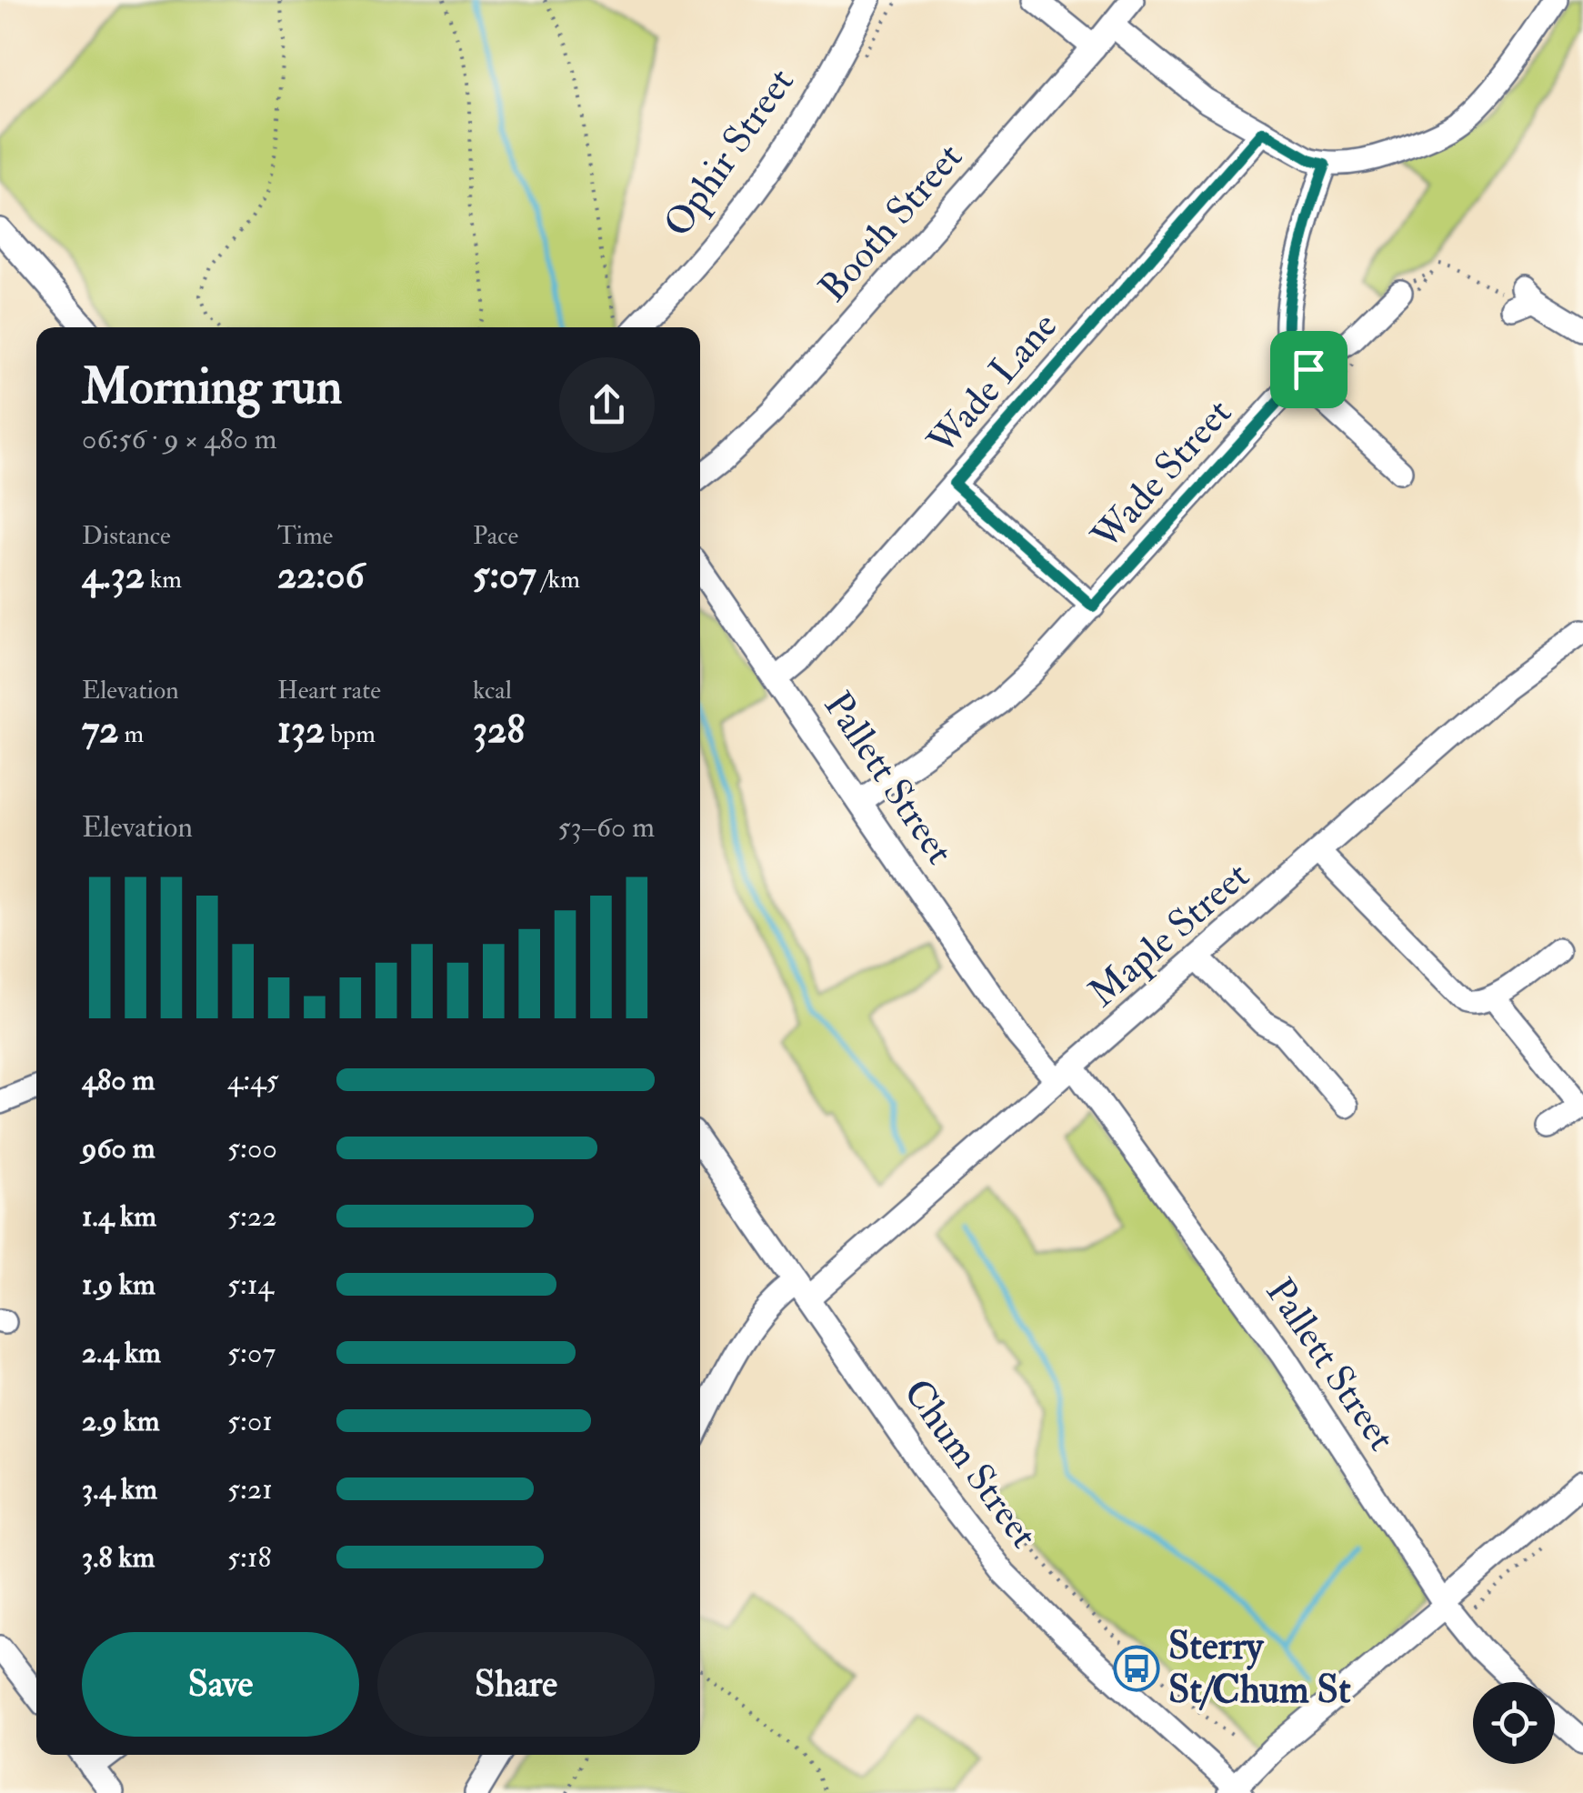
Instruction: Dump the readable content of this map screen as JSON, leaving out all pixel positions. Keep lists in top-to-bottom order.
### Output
{
  "streets": {
    "street": [
      "Ophir Street",
      "Booth Street",
      "Wade Lane",
      "Wade Street",
      "Pallett Street",
      "Maple Street",
      "Chum Street"
    ]
  },
  "crossings": [
    ["Wade Lane", "Pallett Street"],
    ["Wade Street", "Pallett Street"],
    ["Pallett Street", "Maple Street"],
    ["Maple Street", "Chum Street"]
  ],
  "places": {
    "bus stop": ["Sterry St/Chum St"]
  },
  "page": {
    "heading": ["Morning run", "06:56 · 9 × 480 m"],
    "stats": [
      ["Distance", "4.32 km"],
      ["Time", "22:06"],
      ["Pace", "5:07 /km"],
      ["Elevation", "72 m"],
      ["Heart rate", "132 bpm"],
      ["kcal", "328"]
    ],
    "chart": ["Elevation", "53–60 m"],
    "list": [
      {
        "name": "480 m",
        "note": "4:45"
      },
      {
        "name": "960 m",
        "note": "5:00"
      },
      {
        "name": "1.4 km",
        "note": "5:22"
      },
      {
        "name": "1.9 km",
        "note": "5:14"
      },
      {
        "name": "2.4 km",
        "note": "5:07"
      },
      {
        "name": "2.9 km",
        "note": "5:01"
      },
      {
        "name": "3.4 km",
        "note": "5:21"
      },
      {
        "name": "3.8 km",
        "note": "5:18"
      }
    ],
    "buttons": ["Save", "Share"]
  }
}
